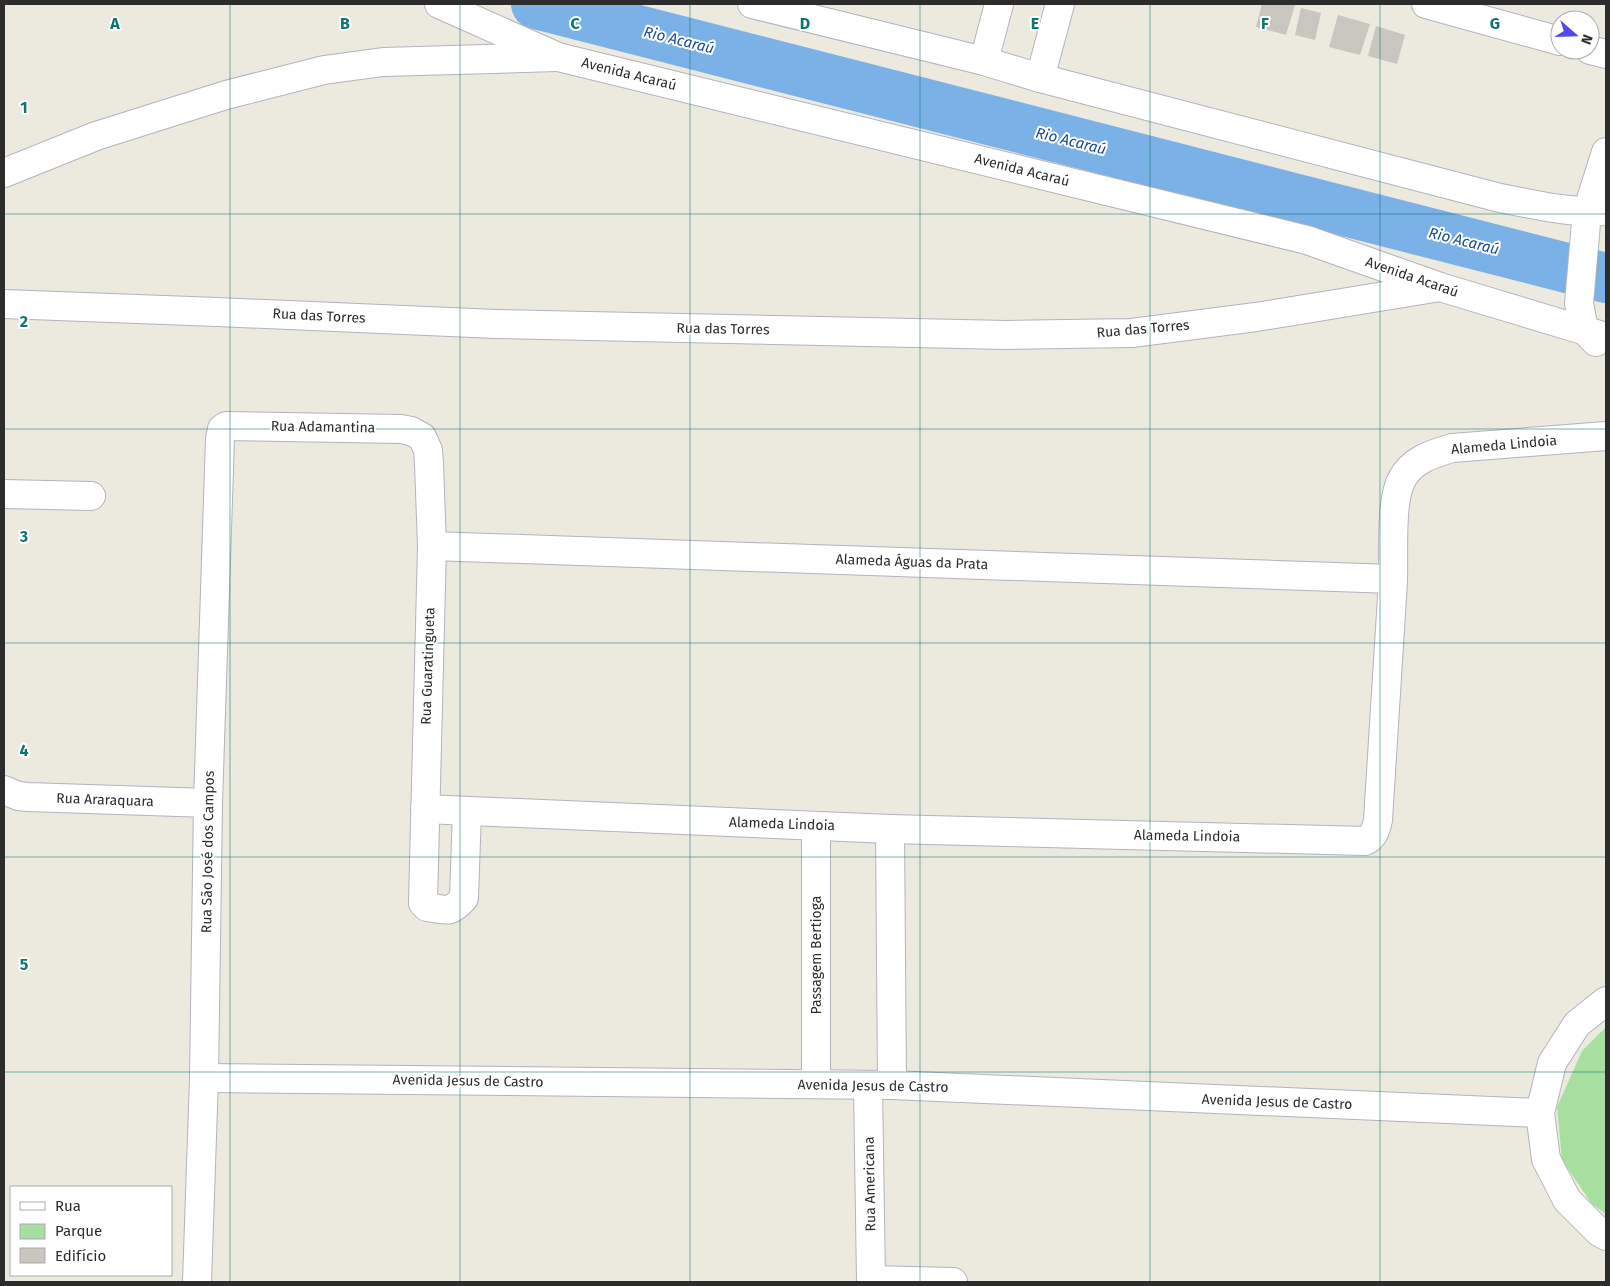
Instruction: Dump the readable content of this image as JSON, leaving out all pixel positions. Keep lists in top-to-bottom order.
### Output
{
  "streets": {
    "street": [
      "Avenida Acaraú",
      "Rua das Torres",
      "Rua Adamantina",
      "Alameda Lindoia",
      "Alameda Águas da Prata",
      "Rua Guaratingueta",
      "Rua Araraquara",
      "Rua São José dos Campos",
      "Passagem Bertioga",
      "Avenida Jesus de Castro",
      "Rua Americana"
    ]
  },
  "crossings": [
    ["Avenida Acaraú", "Rua das Torres"],
    ["Rua Adamantina", "Rua Guaratingueta"],
    ["Rua Adamantina", "Rua São José dos Campos"],
    ["Alameda Lindoia", "Alameda Águas da Prata"],
    ["Alameda Lindoia", "Rua Guaratingueta"],
    ["Alameda Lindoia", "Passagem Bertioga"],
    ["Alameda Águas da Prata", "Rua Guaratingueta"],
    ["Rua Araraquara", "Rua São José dos Campos"],
    ["Rua São José dos Campos", "Avenida Jesus de Castro"],
    ["Passagem Bertioga", "Avenida Jesus de Castro"],
    ["Avenida Jesus de Castro", "Rua Americana"]
  ],
  "water": ["Rio Acaraú"],
  "legend": ["Rua", "Parque", "Edifício"],
  "north": "right",
  "grid": {
    "columns": [
      "A",
      "B",
      "C",
      "D",
      "E",
      "F",
      "G"
    ],
    "rows": [
      "1",
      "2",
      "3",
      "4",
      "5"
    ]
  }
}
